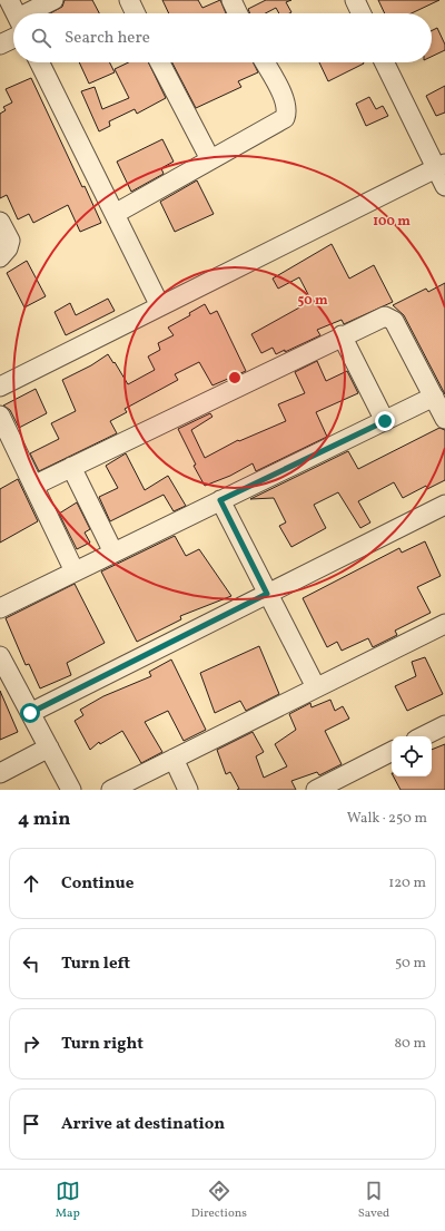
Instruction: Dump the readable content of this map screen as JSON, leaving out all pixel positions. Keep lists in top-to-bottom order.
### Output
{
  "page": {
    "search": "Search here",
    "heading": ["4 min", "Walk · 250 m"],
    "list": [
      ["Continue", "120 m"],
      ["Turn left", "50 m"],
      ["Turn right", "80 m"],
      "Arrive at destination"
    ],
    "nav": ["Map", "Directions", "Saved"]
  },
  "rings": ["100 m", "50 m"]
}
